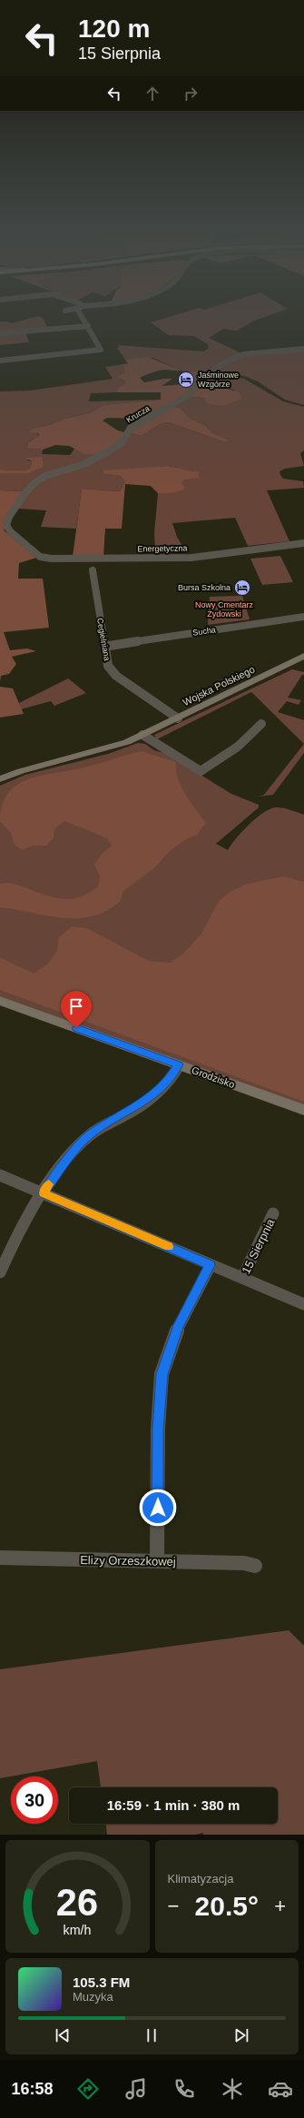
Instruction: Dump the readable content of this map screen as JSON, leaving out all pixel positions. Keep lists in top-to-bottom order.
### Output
{
  "streets": {
    "street": [
      "Krucza",
      "Energetyczna",
      "Sucha",
      "Cegielniana",
      "Wojska Polskiego",
      "Grodzisko",
      "15 Sierpnia",
      "Elizy Orzeszkowej"
    ]
  },
  "crossings": [
    ["Krucza", "Energetyczna"],
    ["Sucha", "Cegielniana"],
    ["Cegielniana", "Wojska Polskiego"]
  ],
  "parks": ["Nowy Cmentarz Żydowski"],
  "places": {
    "hotel": ["Jaśminowe Wzgórze", "Bursa Szkolna"]
  },
  "page": {
    "turn": ["120 m", "15 Sierpnia"],
    "limit": "30",
    "trip": "16:59 · 1 min · 380 m",
    "tile": "Klimatyzacja",
    "heat": ["−", "20.5°", "+"],
    "song": ["105.3 FM", "Muzyka"],
    "tabs": "16:58",
    "gauge": ["26", "km/h"]
  }
}
